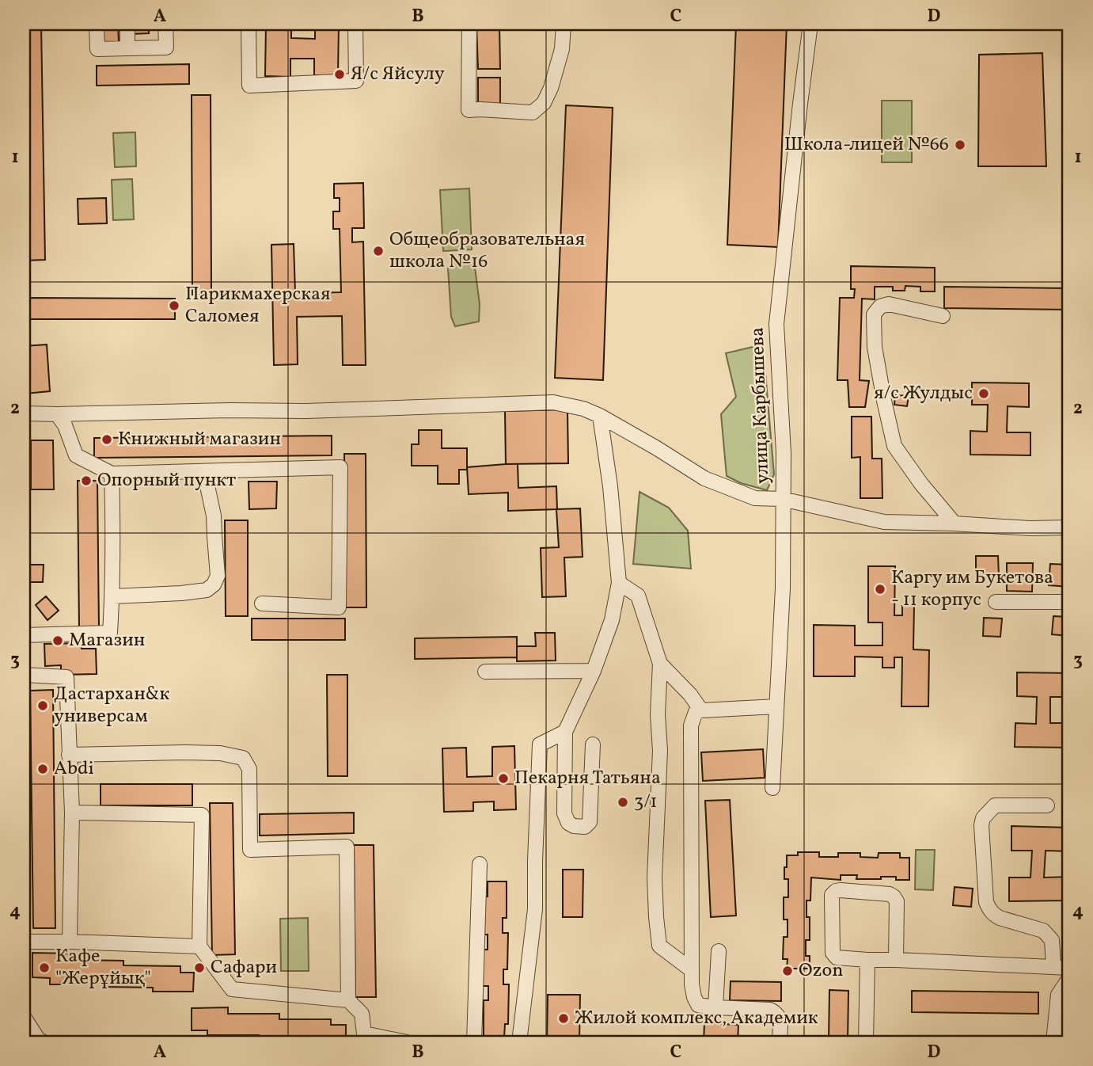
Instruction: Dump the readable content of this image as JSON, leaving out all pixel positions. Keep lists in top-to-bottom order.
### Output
{
  "streets": {
    "street": ["улица Карбышева"]
  },
  "places": [
    "Я/c Яйсулу",
    "Школа-лицей №66",
    "Общеобразовательная школа №16",
    "Парикмахерская Саломея",
    "я/c Жулдыс",
    "Книжный магазин",
    "Опорный пункт",
    "Каргу им Букетова - 11 корпус",
    "Магазин",
    "Дастархан&к универсам",
    "Abdi",
    "Пекарня Татьяна",
    "3/1",
    "Кафе \"Жерұйық\"",
    "Сафари",
    "Ozon",
    "Жилой комплекс, Академик"
  ],
  "grid": {
    "columns": [
      "A",
      "B",
      "C",
      "D"
    ],
    "rows": [
      "1",
      "2",
      "3",
      "4"
    ]
  }
}
